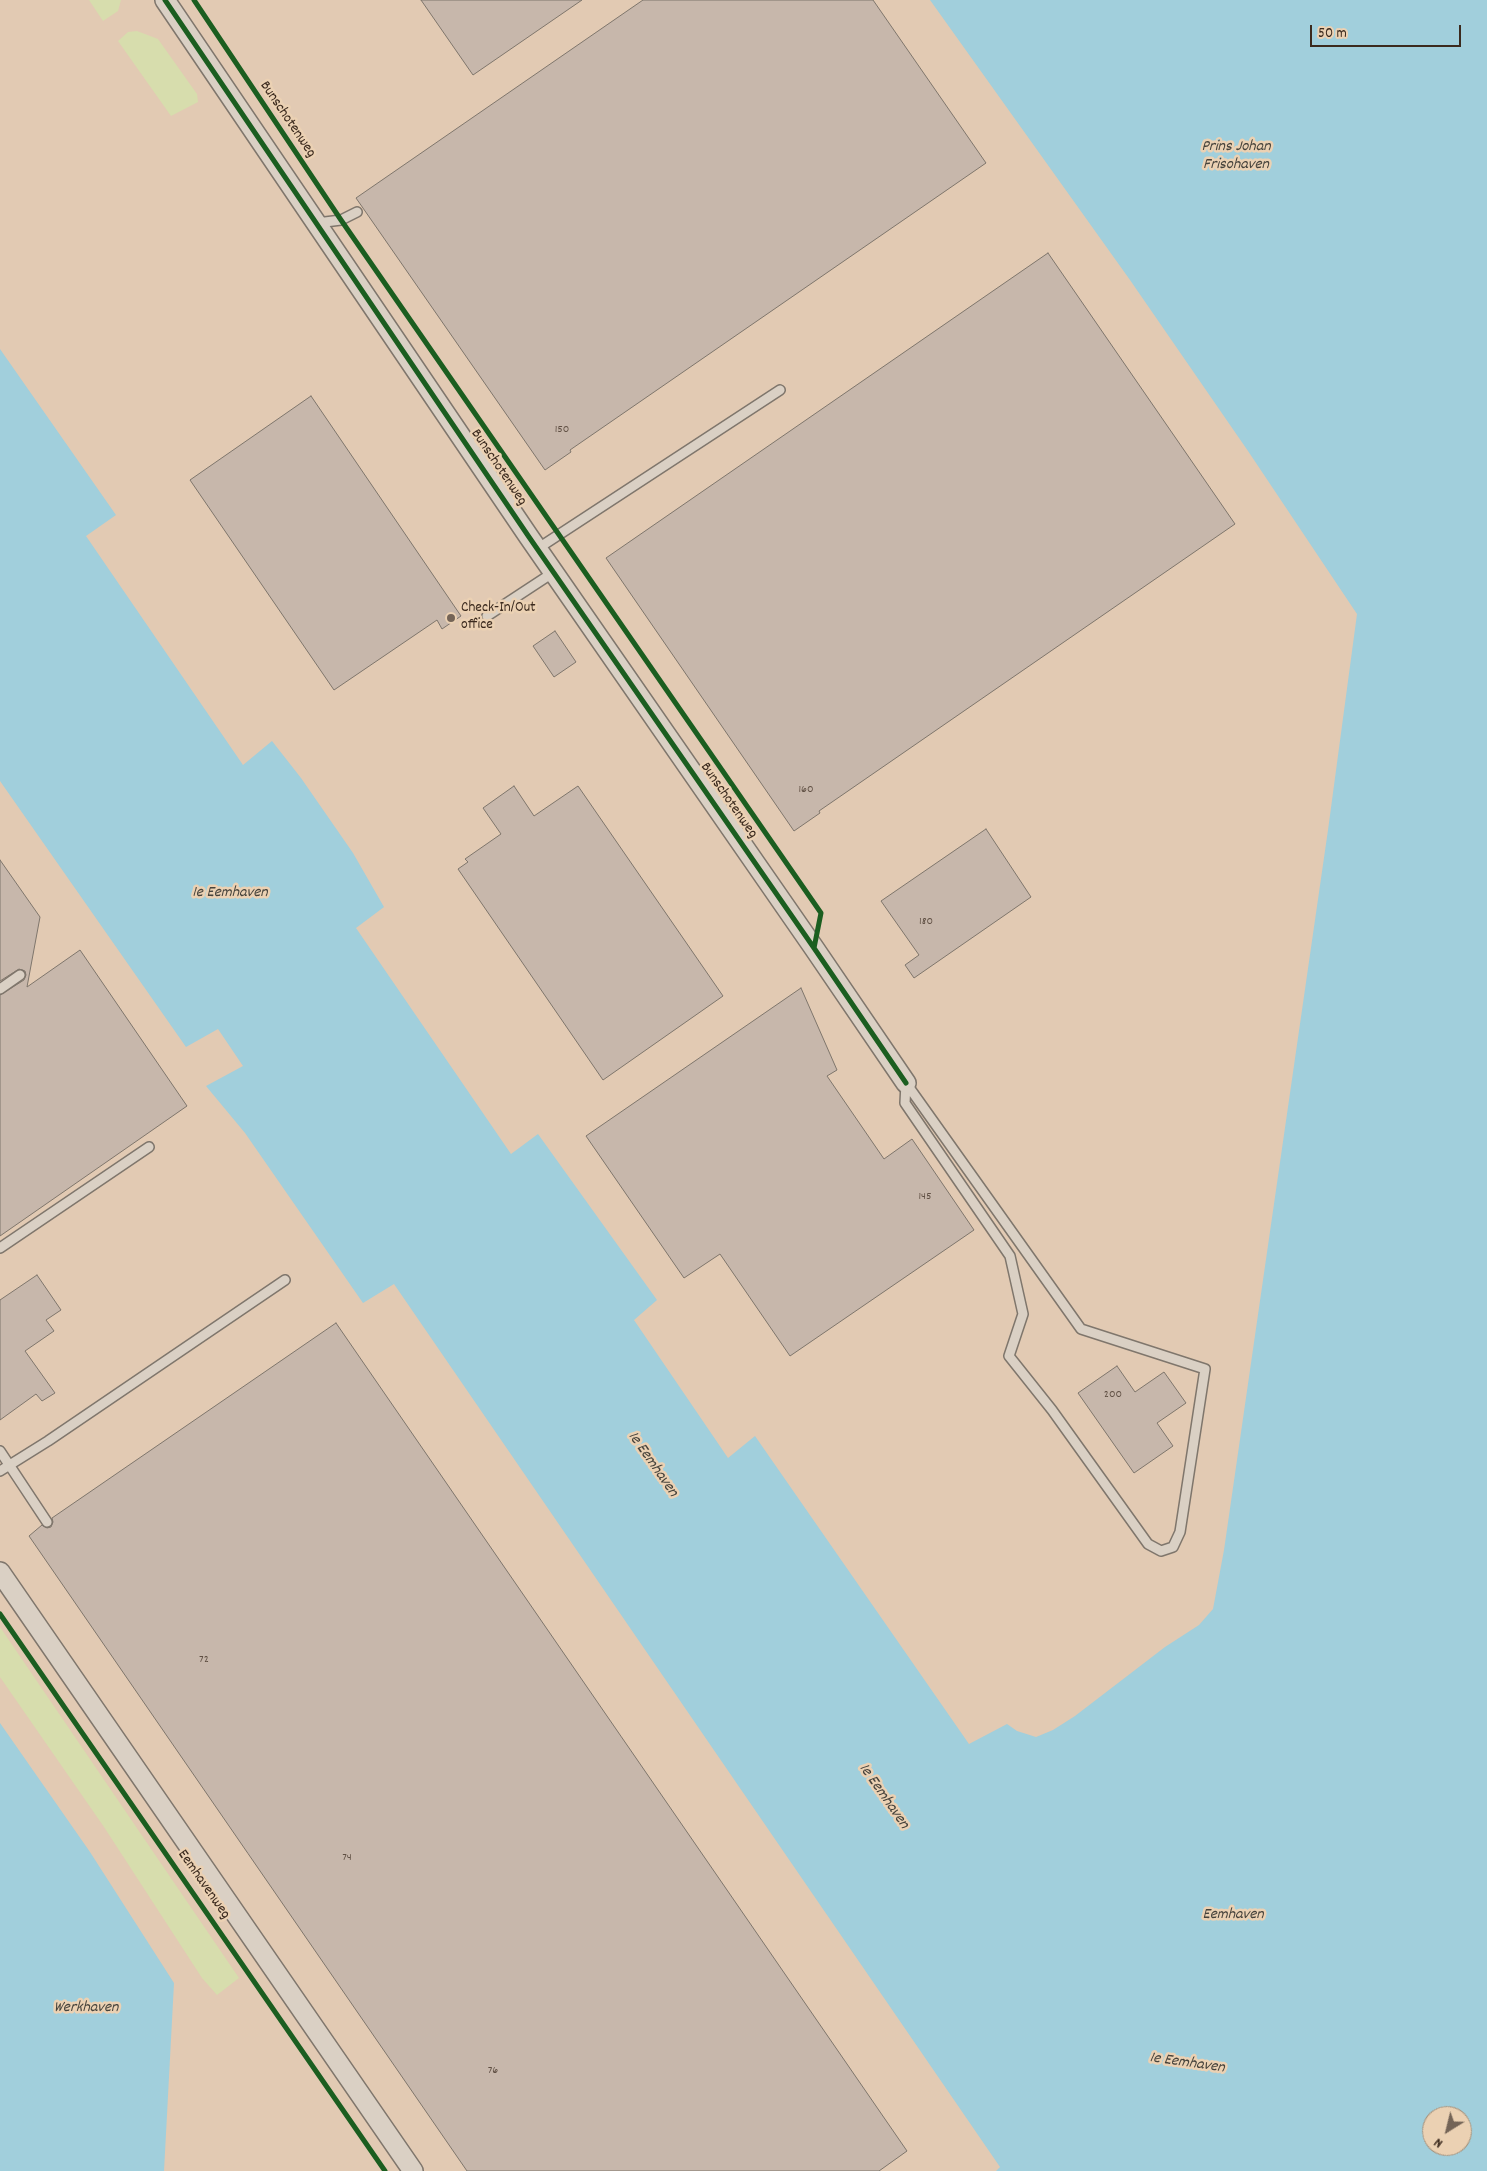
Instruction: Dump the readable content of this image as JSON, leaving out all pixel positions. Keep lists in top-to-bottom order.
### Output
{
  "streets": {
    "street": ["Bunschotenweg", "Eemhavenweg"]
  },
  "water": [
    "Prins Johan Frisohaven",
    "1e Eemhaven",
    "Eemhaven",
    "Werkhaven"
  ],
  "places": ["Check-In/Out office"],
  "house_numbers": [
    "150",
    "160",
    "180",
    "145",
    "200",
    "72",
    "74",
    "76"
  ],
  "scale_bar": "50 m",
  "north": "bottom left"
}
